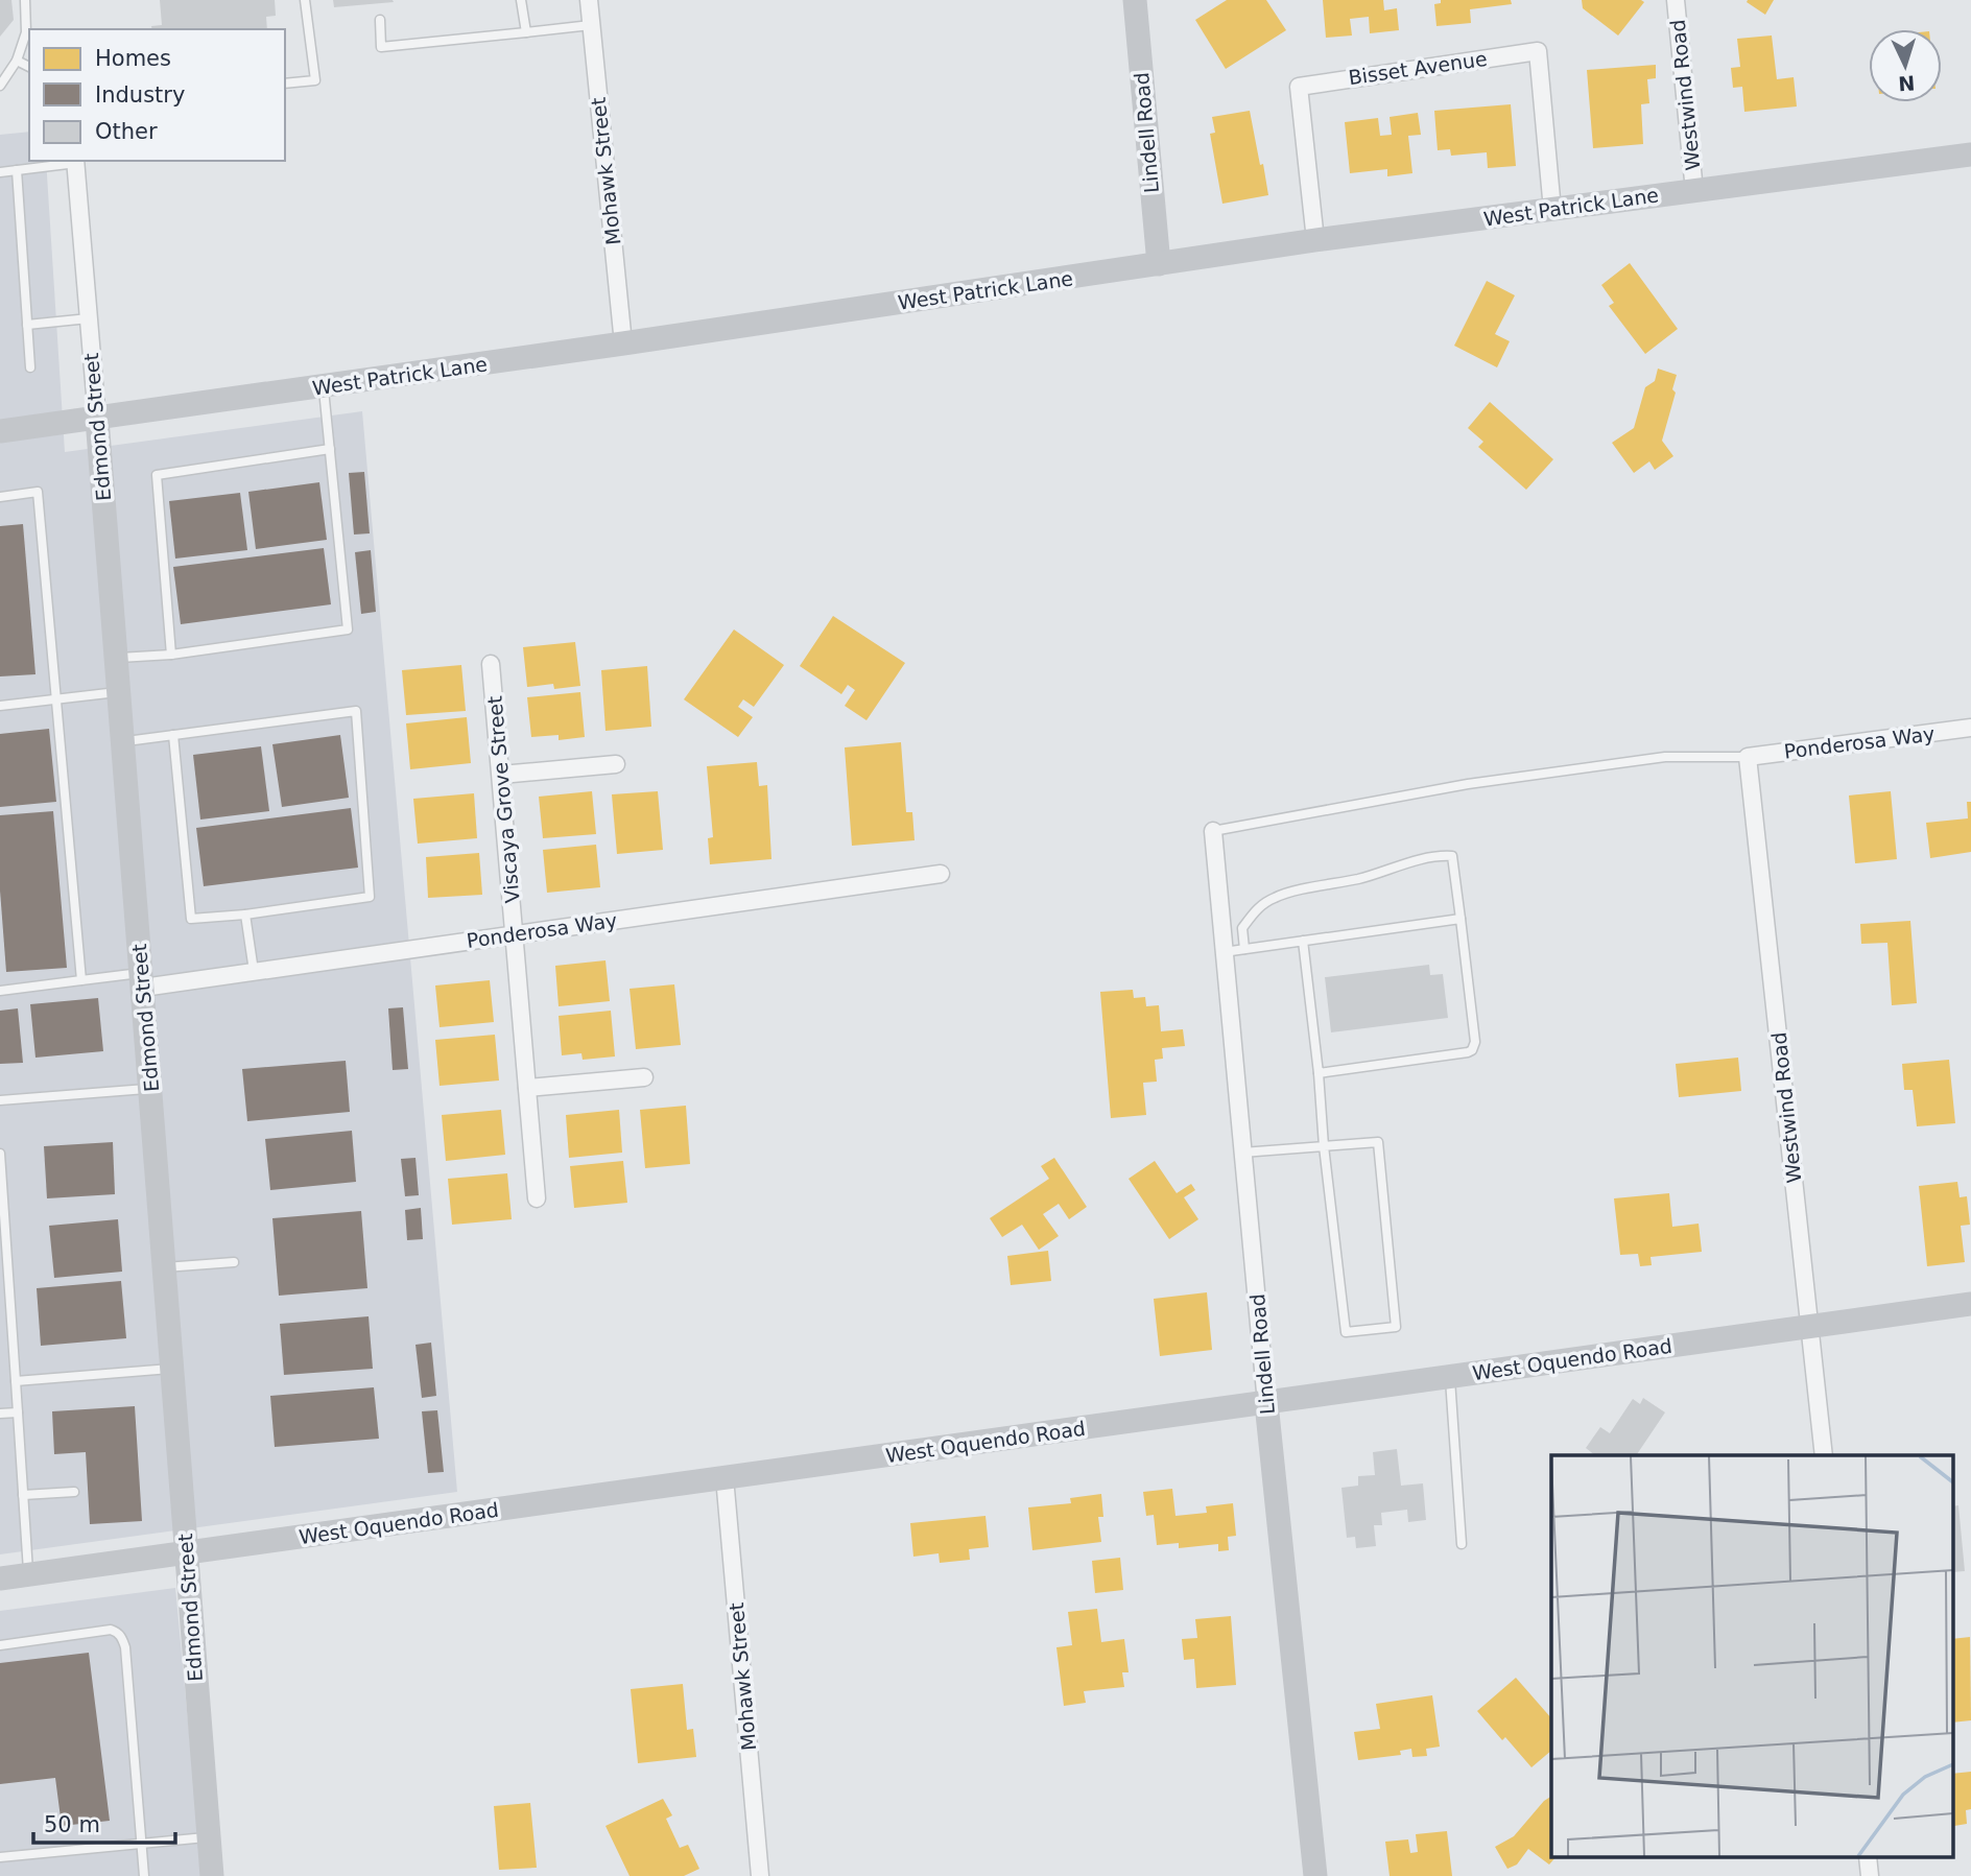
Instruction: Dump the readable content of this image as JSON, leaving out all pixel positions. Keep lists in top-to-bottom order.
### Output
{
  "streets": {
    "street": [
      "Bisset Avenue",
      "Westwind Road",
      "Lindell Road",
      "Mohawk Street",
      "West Patrick Lane",
      "Edmond Street",
      "Ponderosa Way",
      "Viscaya Grove Street",
      "West Oquendo Road"
    ]
  },
  "crossings": [
    ["Bisset Avenue", "West Patrick Lane"],
    ["Westwind Road", "West Patrick Lane"],
    ["Westwind Road", "Ponderosa Way"],
    ["Westwind Road", "West Oquendo Road"],
    ["Lindell Road", "West Patrick Lane"],
    ["Lindell Road", "West Oquendo Road"],
    ["Mohawk Street", "West Patrick Lane"],
    ["Mohawk Street", "West Oquendo Road"],
    ["West Patrick Lane", "Edmond Street"],
    ["Edmond Street", "Ponderosa Way"],
    ["Edmond Street", "West Oquendo Road"],
    ["Ponderosa Way", "Viscaya Grove Street"]
  ],
  "legend": ["Homes", "Industry", "Other"],
  "scale_bar": "50 m",
  "north": "bottom"
}
